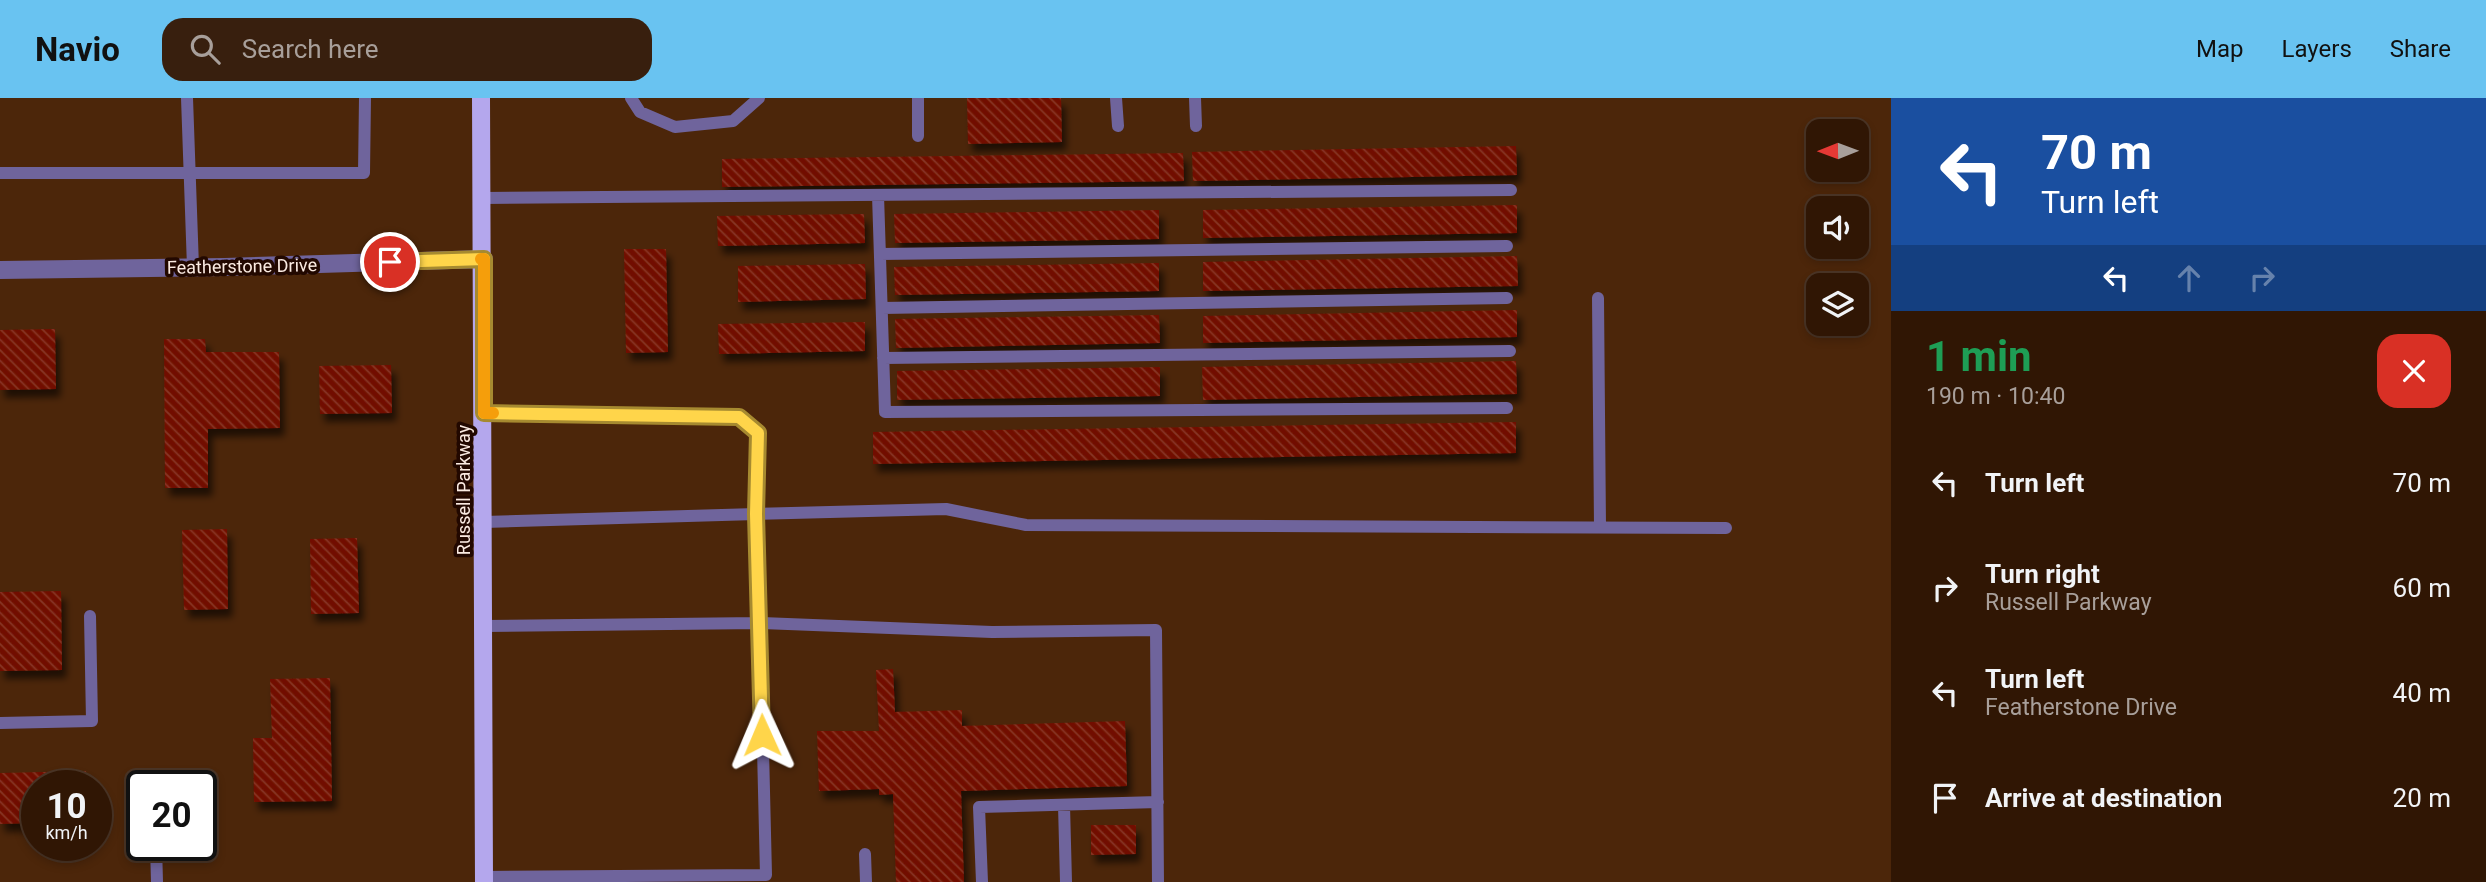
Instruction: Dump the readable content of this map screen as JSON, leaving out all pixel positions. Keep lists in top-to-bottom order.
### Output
{
  "streets": {
    "main road": ["Russell Parkway"],
    "street": ["Featherstone Drive"]
  },
  "crossings": [
    ["Featherstone Drive", "Russell Parkway"]
  ],
  "north": "left",
  "page": {
    "header": "Navio",
    "search": "Search here",
    "nav": ["Map", "Layers", "Share"],
    "turn": ["70 m", "Turn left"],
    "heading": ["1 min", "190 m · 10:40"],
    "list": [
      {
        "name": "Turn left",
        "value": "70 m"
      },
      {
        "name": "Turn right",
        "note": "Russell Parkway",
        "value": "60 m"
      },
      {
        "name": "Turn left",
        "note": "Featherstone Drive",
        "value": "40 m"
      },
      {
        "name": "Arrive at destination",
        "value": "20 m"
      }
    ],
    "speed": "10 km/h",
    "limit": "20"
  }
}
